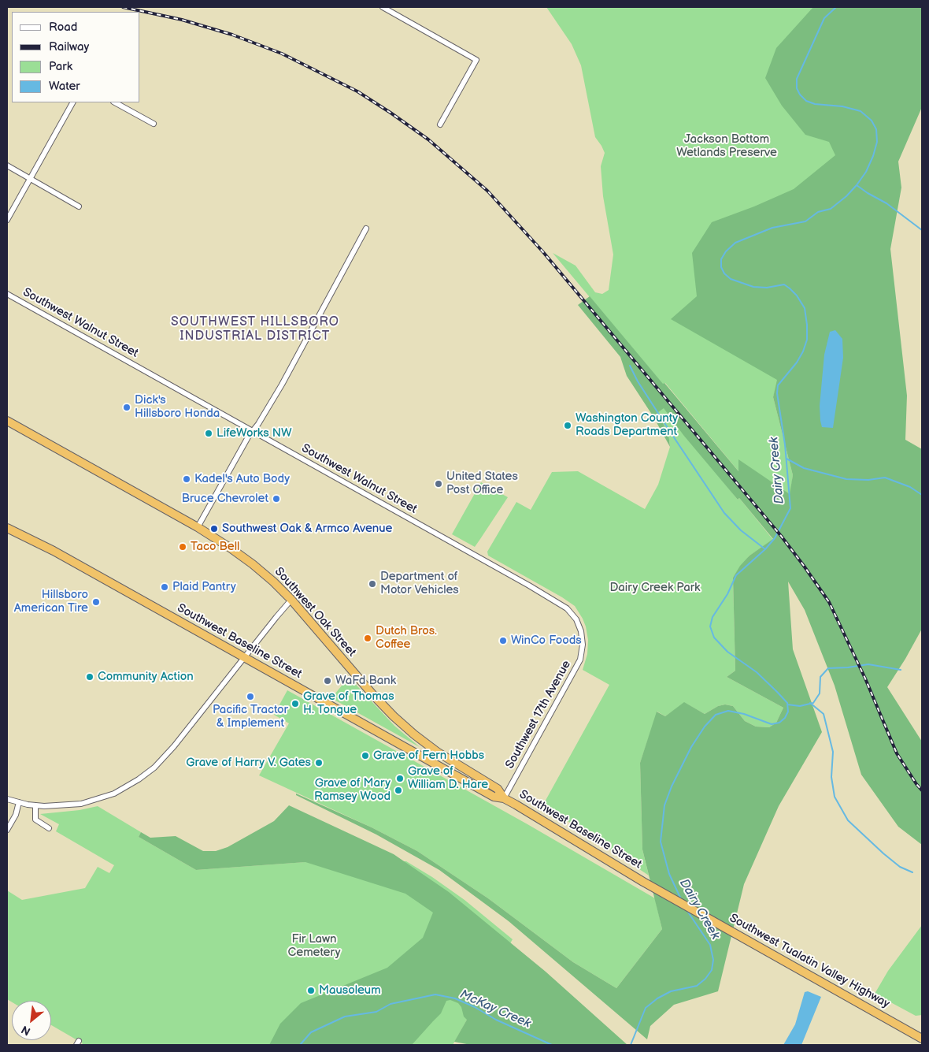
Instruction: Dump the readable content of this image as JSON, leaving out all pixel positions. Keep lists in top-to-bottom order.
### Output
{
  "streets": {
    "highway": ["Southwest Oak Street", "Southwest Baseline Street", "Southwest Tualatin Valley Highway"],
    "street": ["Southwest Walnut Street", "Southwest 17th Avenue"]
  },
  "crossings": [
    ["Southwest Walnut Street", "Southwest 17th Avenue"],
    ["Southwest Oak Street", "Southwest Baseline Street"],
    ["Southwest Oak Street", "Southwest 17th Avenue"],
    ["Southwest Baseline Street", "Southwest 17th Avenue"],
    ["Southwest Baseline Street", "Southwest Tualatin Valley Highway"]
  ],
  "districts": ["SOUTHWEST HILLSBORO INDUSTRIAL DISTRICT"],
  "water": ["Dairy Creek", "McKay Creek"],
  "parks": ["Jackson Bottom Wetlands Preserve", "Dairy Creek Park", "Fir Lawn Cemetery"],
  "places": [
    "Dick's Hillsboro Honda",
    "Washington County Roads Department",
    "LifeWorks NW",
    "Kadel's Auto Body",
    "United States Post Office",
    "Bruce Chevrolet",
    "Southwest Oak & Armco Avenue",
    "Taco Bell",
    "Department of Motor Vehicles",
    "Plaid Pantry",
    "Hillsboro American Tire",
    "Dutch Bros. Coffee",
    "WinCo Foods",
    "Community Action",
    "WaFd Bank",
    "Pacific Tractor & Implement",
    "Grave of Thomas H. Tongue",
    "Grave of Fern Hobbs",
    "Grave of Harry V. Gates",
    "Grave of William D. Hare",
    "Grave of Mary Ramsey Wood",
    "Mausoleum"
  ],
  "legend": [
    "Road",
    "Railway",
    "Park",
    "Water"
  ],
  "north": "bottom left"
}
